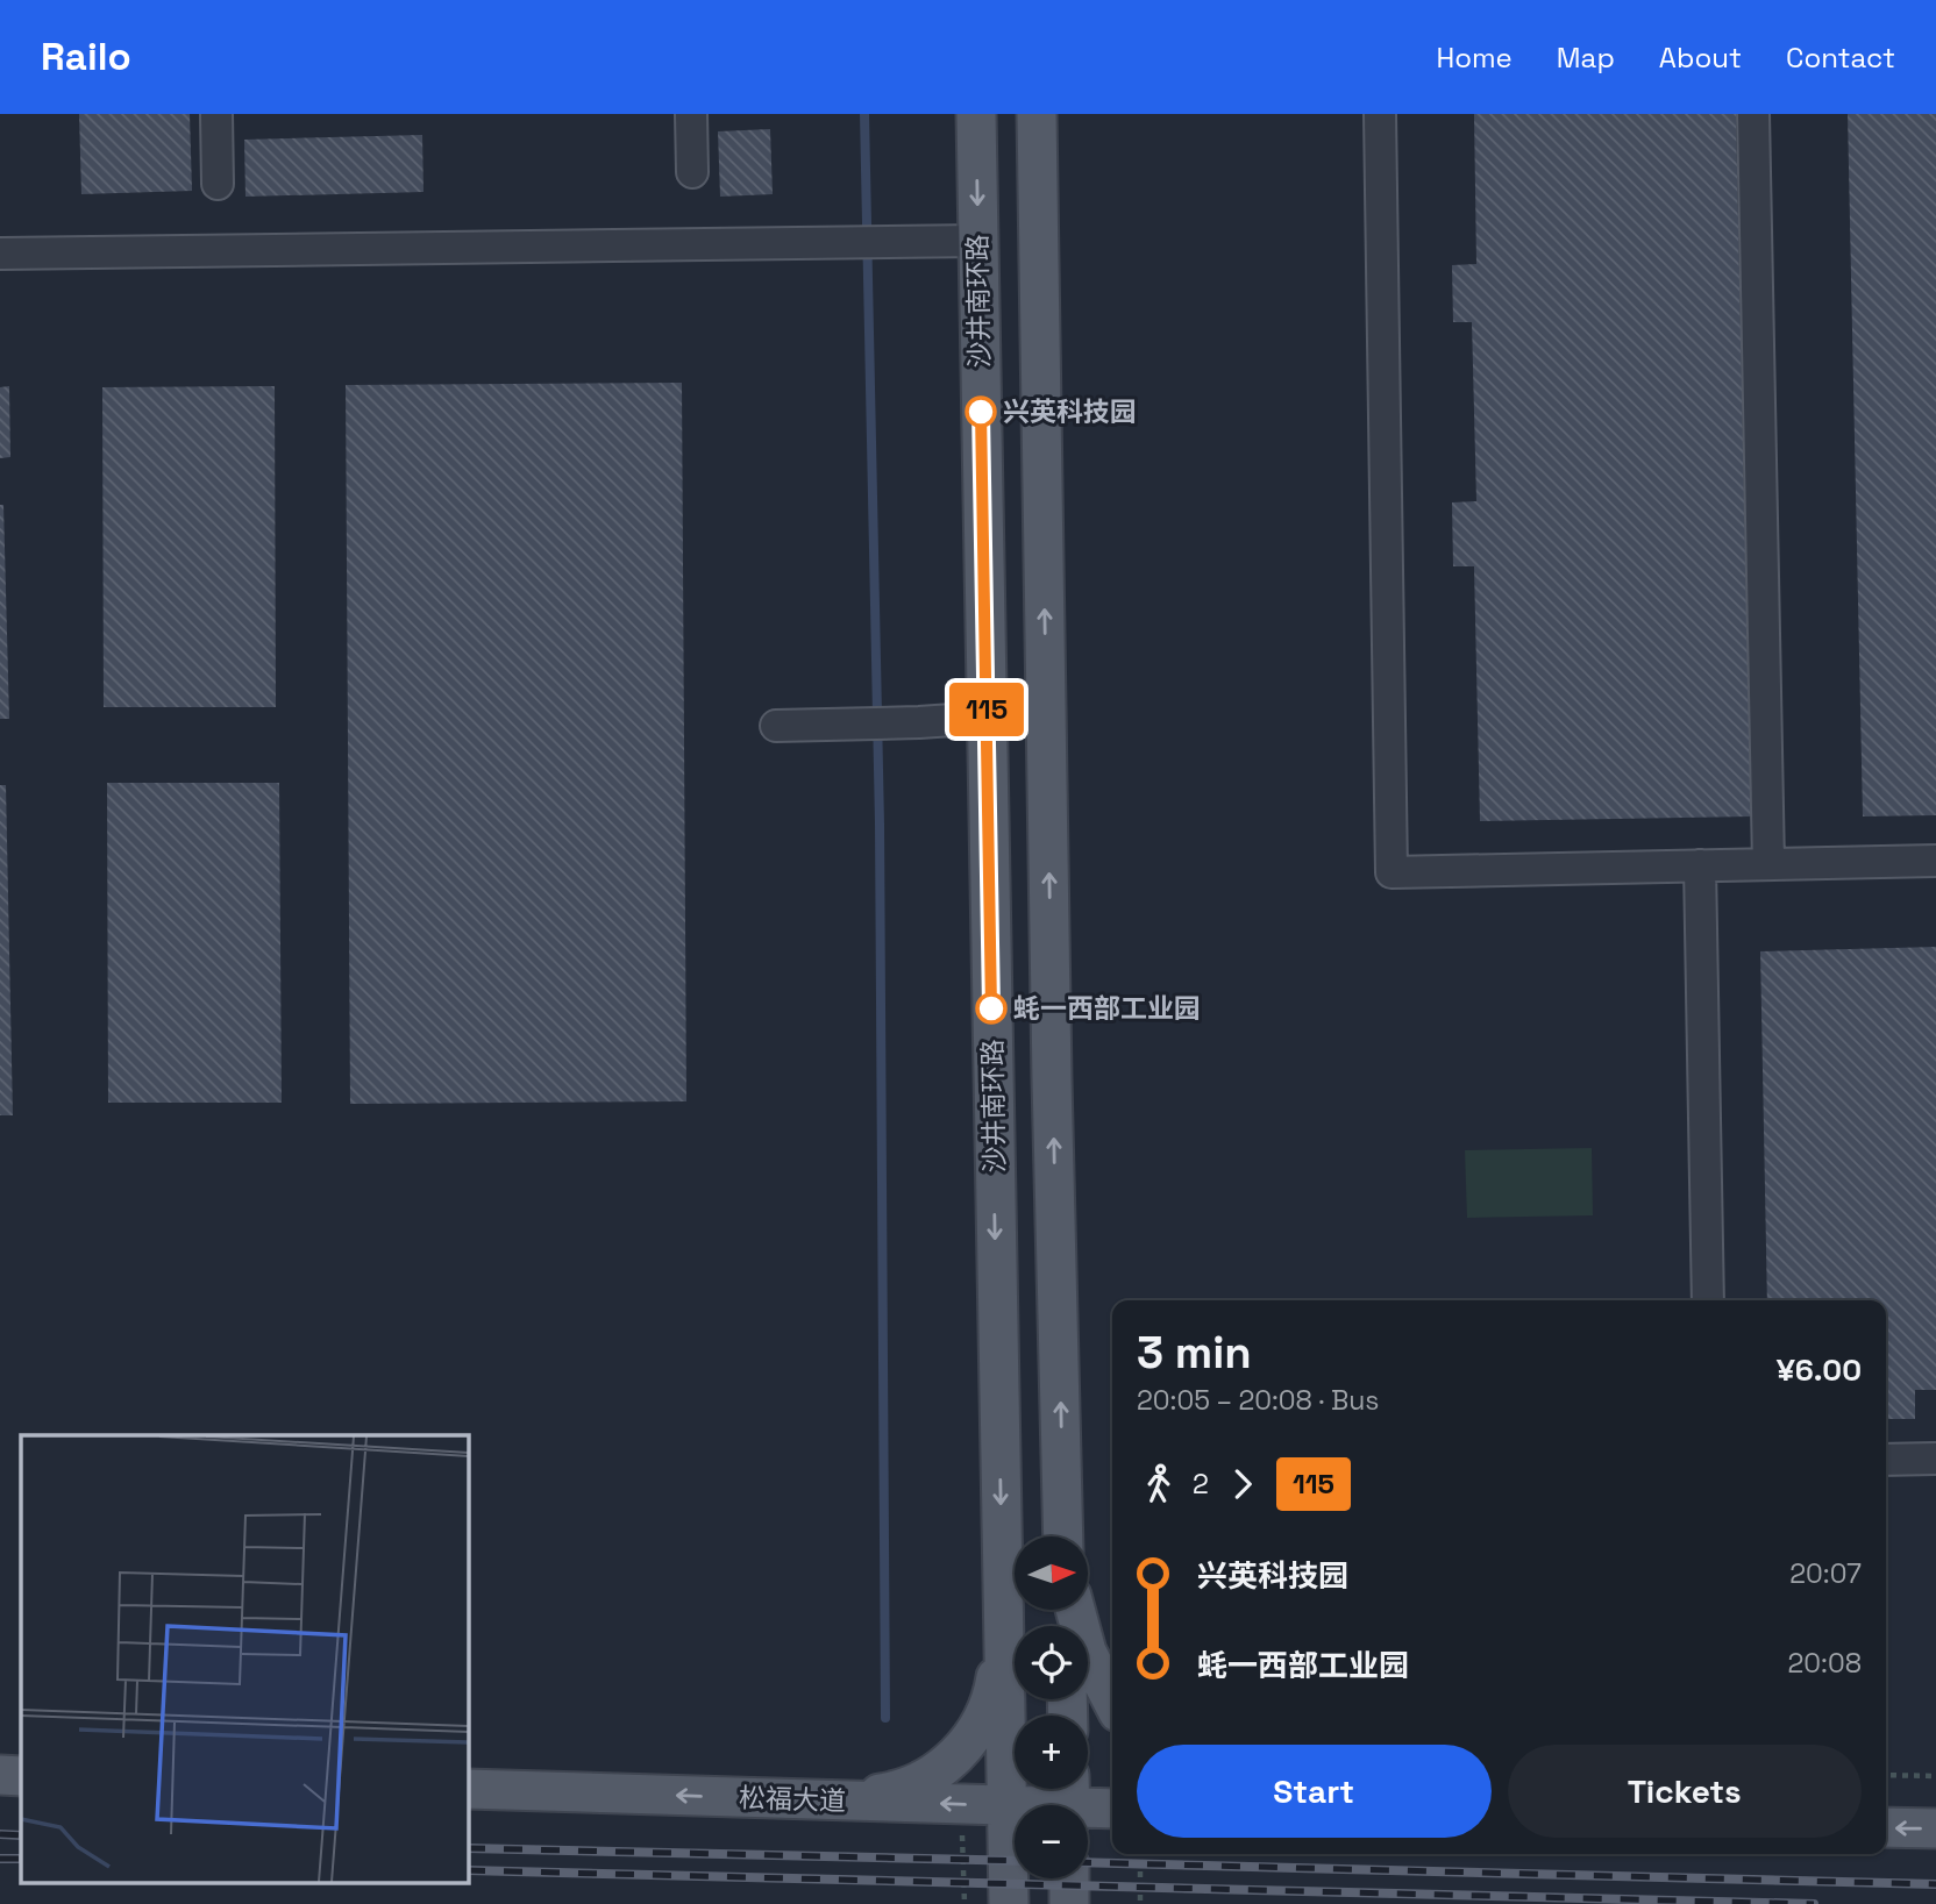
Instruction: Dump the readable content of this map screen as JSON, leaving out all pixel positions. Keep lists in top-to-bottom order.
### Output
{
  "streets": {
    "main road": ["沙井南环路", "松福大道"]
  },
  "crossings": [
    ["沙井南环路", "松福大道"]
  ],
  "one_way": ["松福大道"],
  "places": ["兴英科技园", "蚝一西部工业园"],
  "lines": ["bus line 115"],
  "north": "right",
  "page": {
    "header": "Railo",
    "nav": [
      "Home",
      "Map",
      "About",
      "Contact"
    ],
    "on_map": "115",
    "heading": ["3 min", "20:05 – 20:08 · Bus", "¥6.00"],
    "legs": ["2", "115"],
    "list": [
      {
        "name": "兴英科技园",
        "value": "20:07"
      },
      {
        "name": "蚝一西部工业园",
        "value": "20:08"
      }
    ],
    "map_buttons": ["+", "−"],
    "buttons": ["Start", "Tickets"]
  }
}
